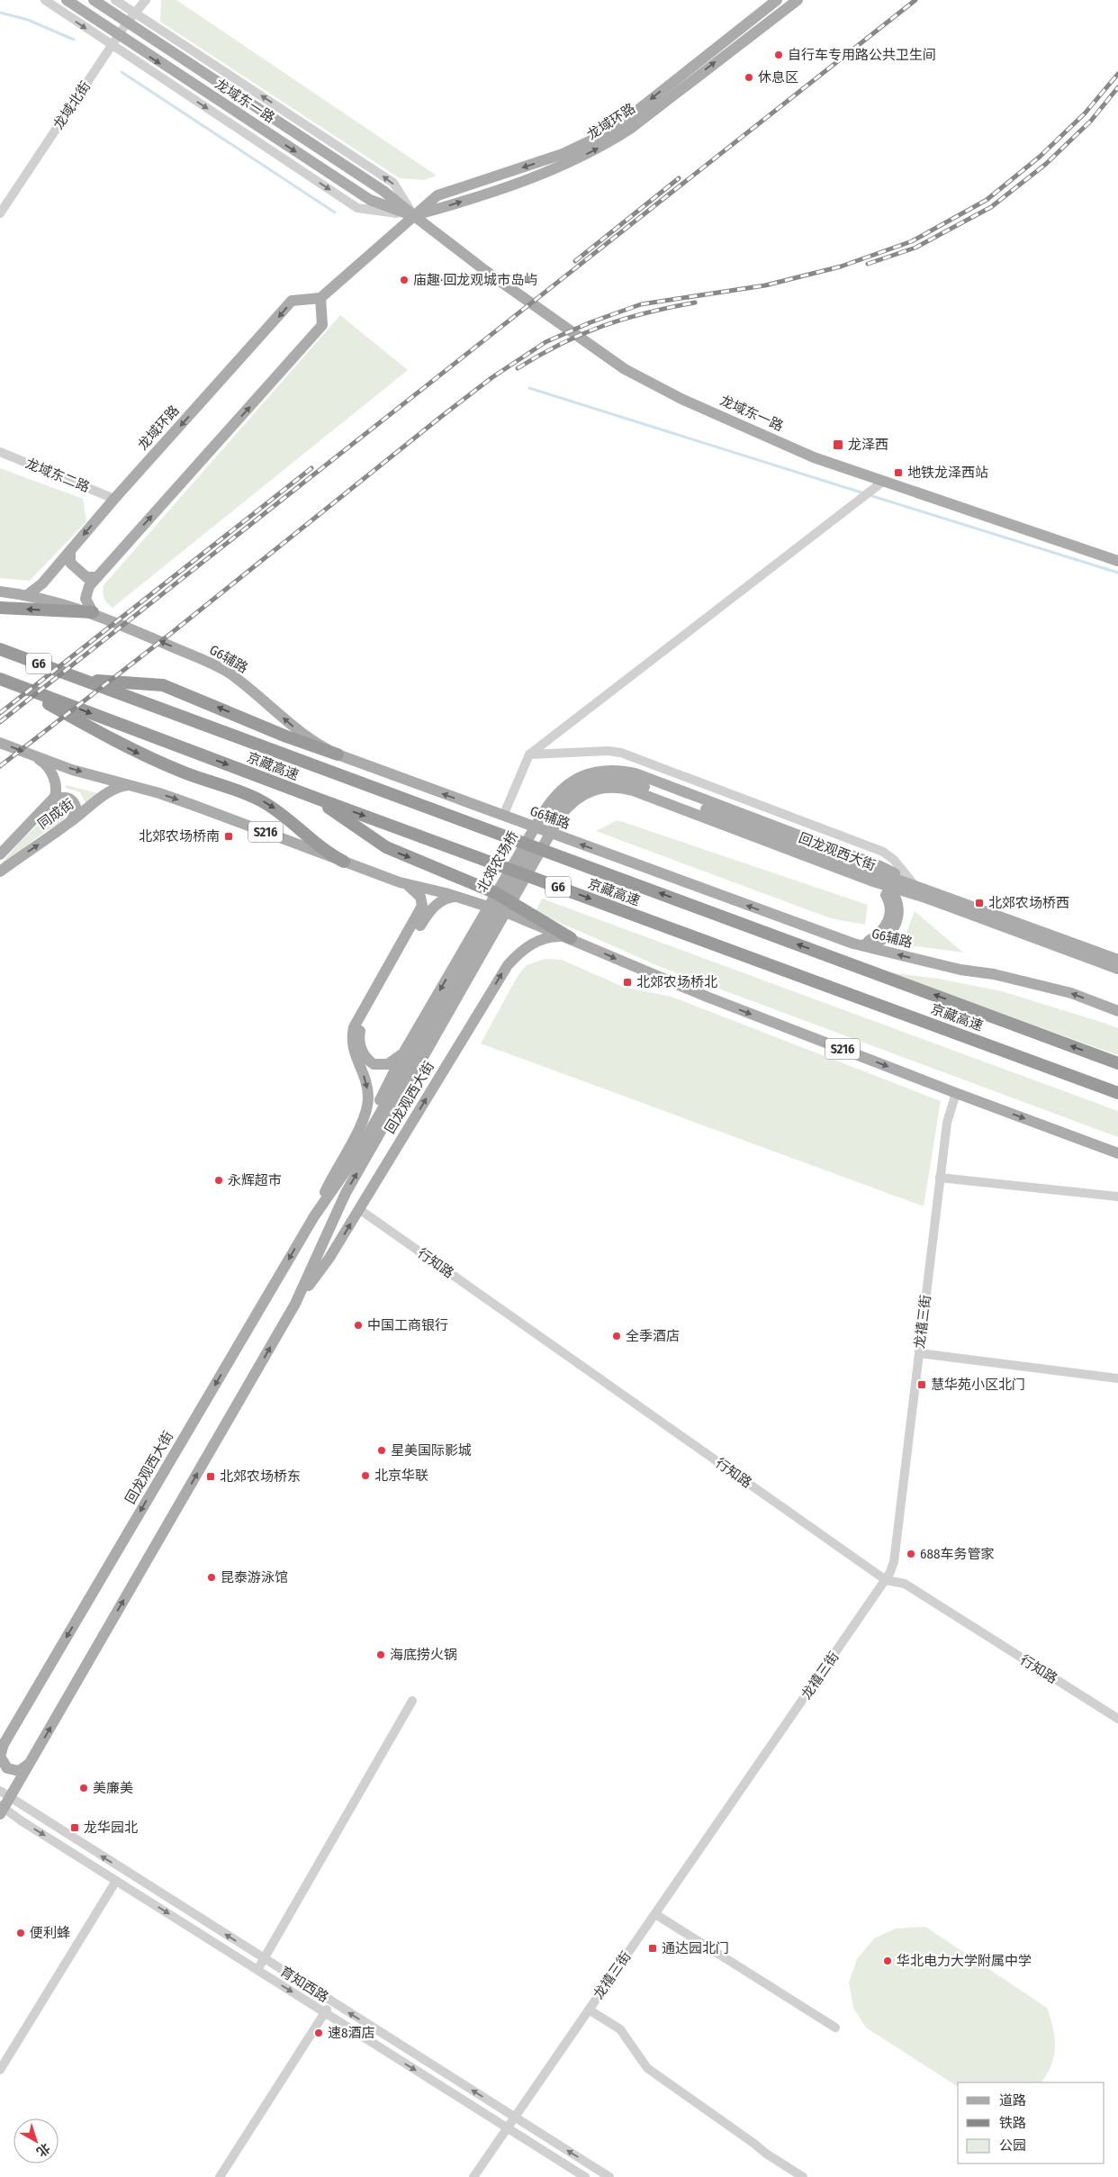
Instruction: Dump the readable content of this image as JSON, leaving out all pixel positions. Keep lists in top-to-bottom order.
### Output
{
  "streets": {
    "highway": ["G6", "京藏高速"],
    "main road": [
      "龙域东一路",
      "龙域环路",
      "G6辅路",
      "同成街",
      "S216",
      "回龙观西大街",
      "北郊农场桥"
    ],
    "street": [
      "龙域北街",
      "龙域东二路",
      "行知路",
      "龙禧三街",
      "育知西路"
    ]
  },
  "crossings": [
    ["龙域东一路", "龙域北街"],
    ["龙域东一路", "龙域环路"],
    ["龙域环路", "龙域东二路"],
    ["龙域环路", "G6辅路"],
    ["同成街", "S216"],
    ["S216", "回龙观西大街"],
    ["S216", "龙禧三街"],
    ["回龙观西大街", "北郊农场桥"],
    ["回龙观西大街", "行知路"],
    ["回龙观西大街", "育知西路"],
    ["行知路", "龙禧三街"],
    ["龙禧三街", "育知西路"]
  ],
  "places": {
    "other": [
      "自行车专用路公共卫生间",
      "休息区",
      "庙趣·回龙观城市岛屿",
      "永辉超市",
      "中国工商银行",
      "全季酒店",
      "星美国际影城",
      "北京华联",
      "688车务管家",
      "昆泰游泳馆",
      "海底捞火锅",
      "美廉美",
      "便利蜂",
      "华北电力大学附属中学",
      "速8酒店"
    ],
    "transit": [
      "龙泽西",
      "地铁龙泽西站",
      "北郊农场桥南",
      "北郊农场桥西",
      "北郊农场桥北",
      "慧华苑小区北门",
      "北郊农场桥东",
      "龙华园北",
      "通达园北门"
    ]
  },
  "legend": ["道路", "铁路", "公园"],
  "north": "bottom right"
}
